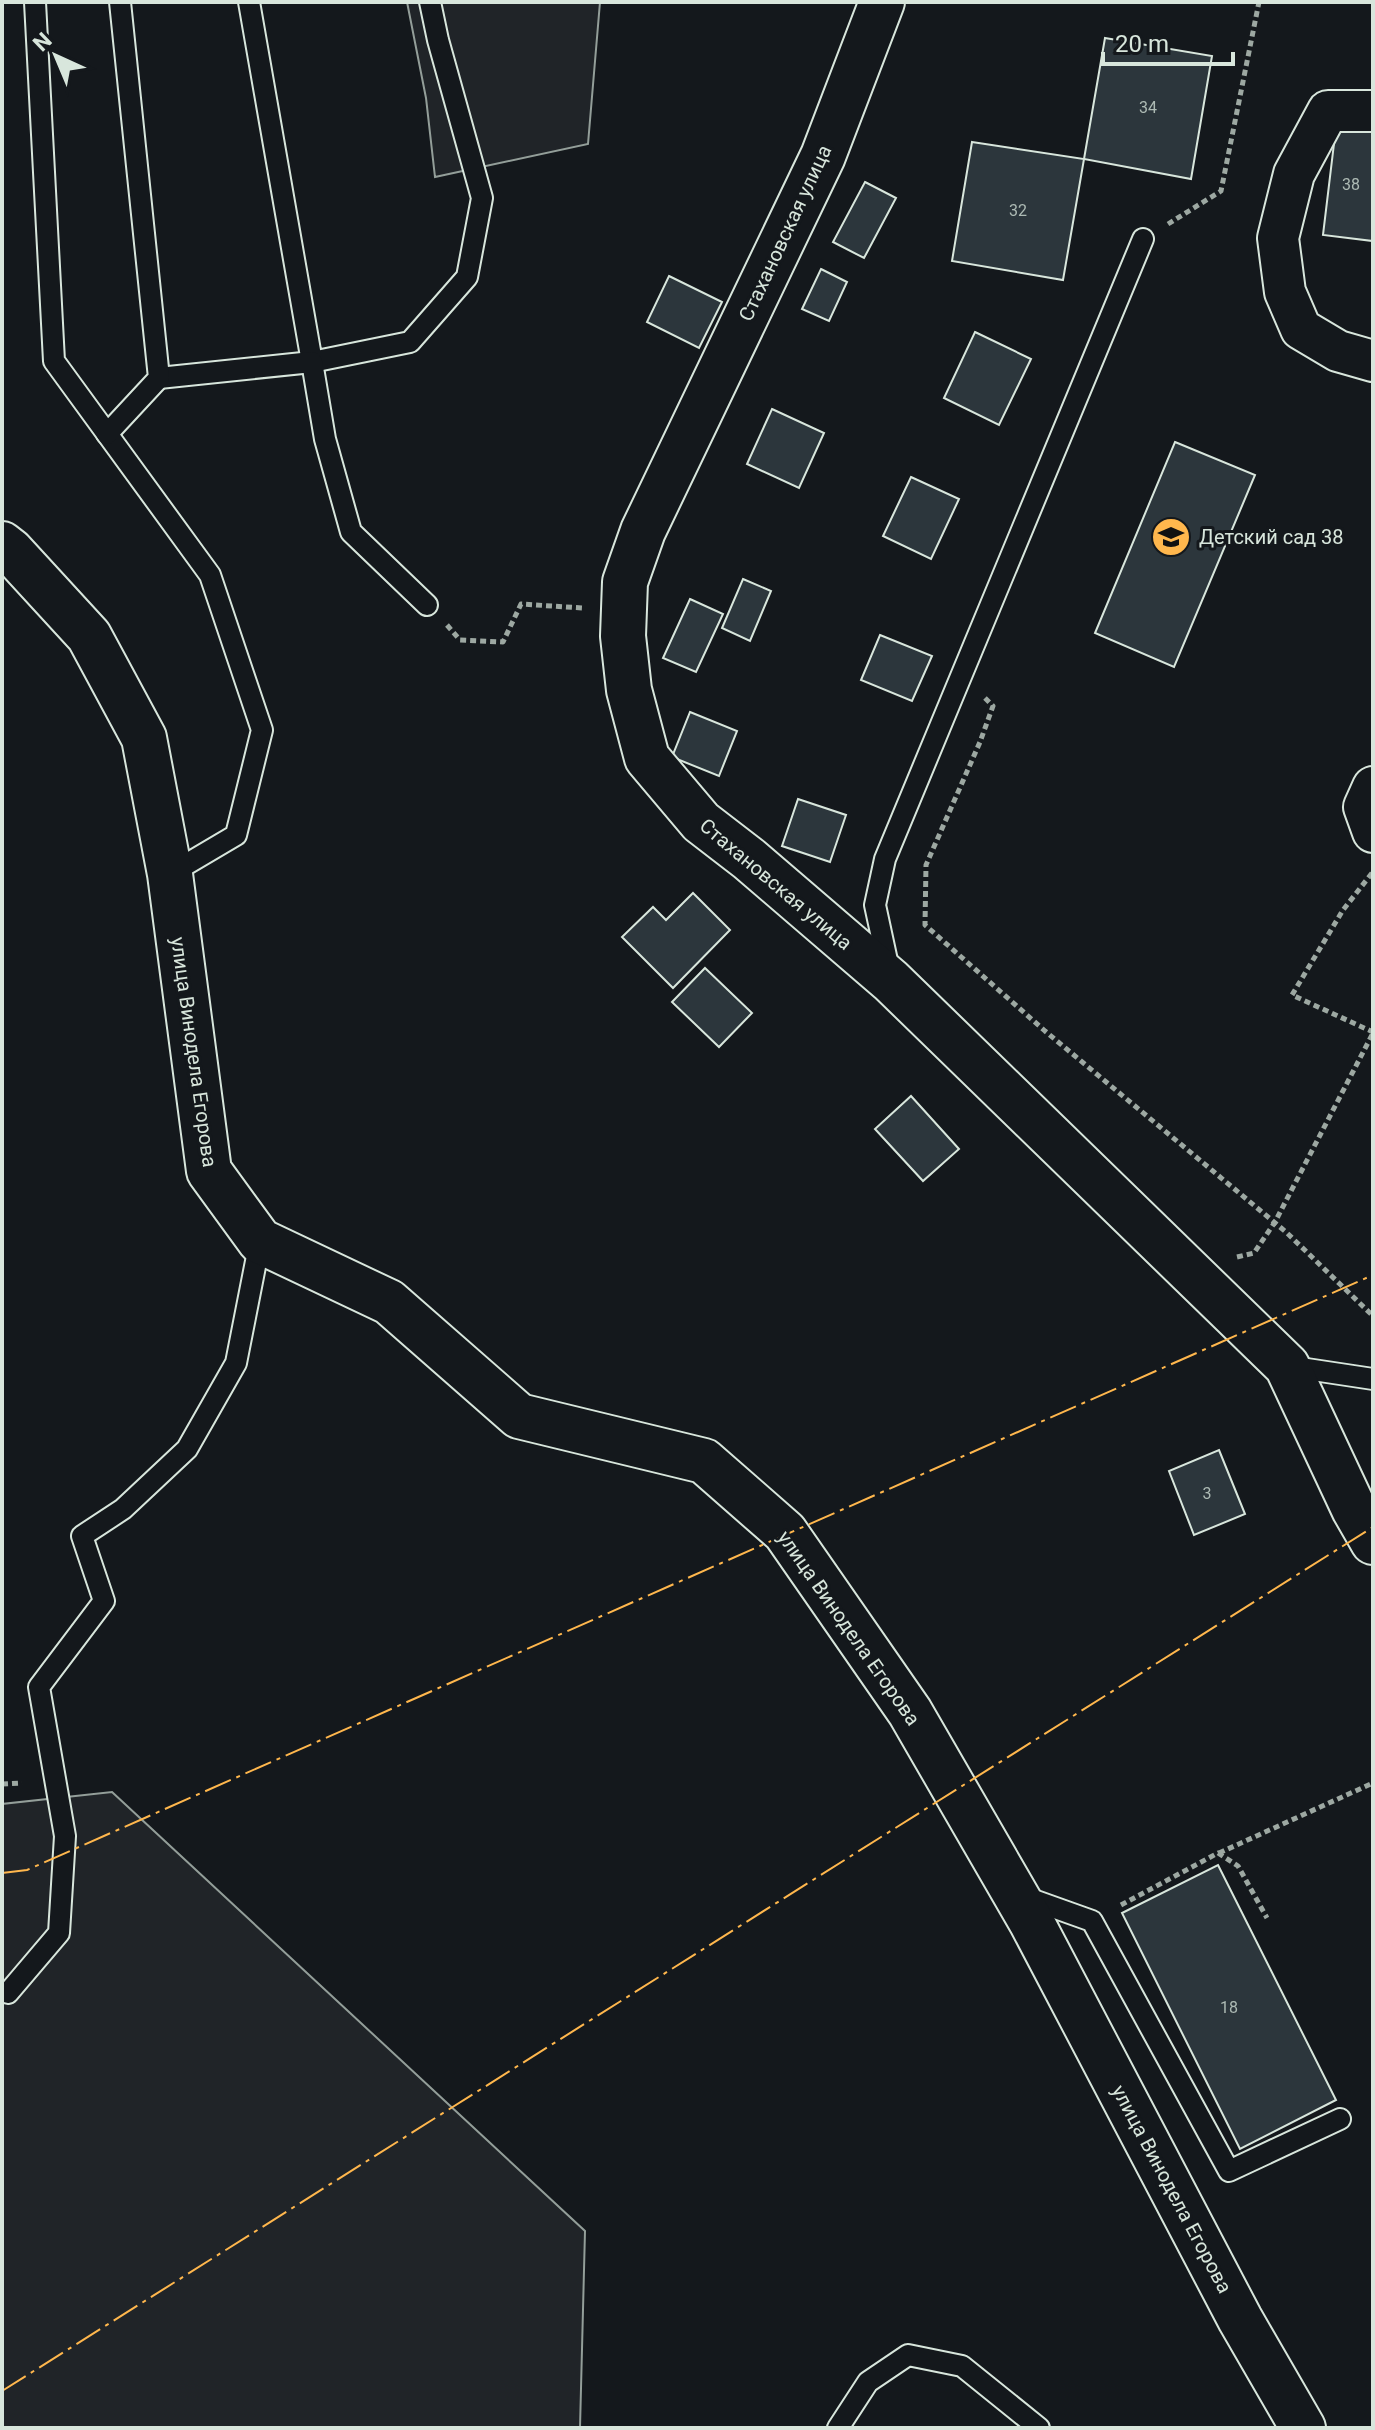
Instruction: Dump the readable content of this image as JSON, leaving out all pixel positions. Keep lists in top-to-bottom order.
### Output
{
  "streets": {
    "main road": ["Стахановская улица", "улица Винодела Егорова"]
  },
  "places": {
    "school or university": ["Детский сад 38"]
  },
  "house_numbers": [
    "34",
    "38",
    "32",
    "3",
    "18"
  ],
  "scale_bar": "20 m",
  "north": "top left"
}
